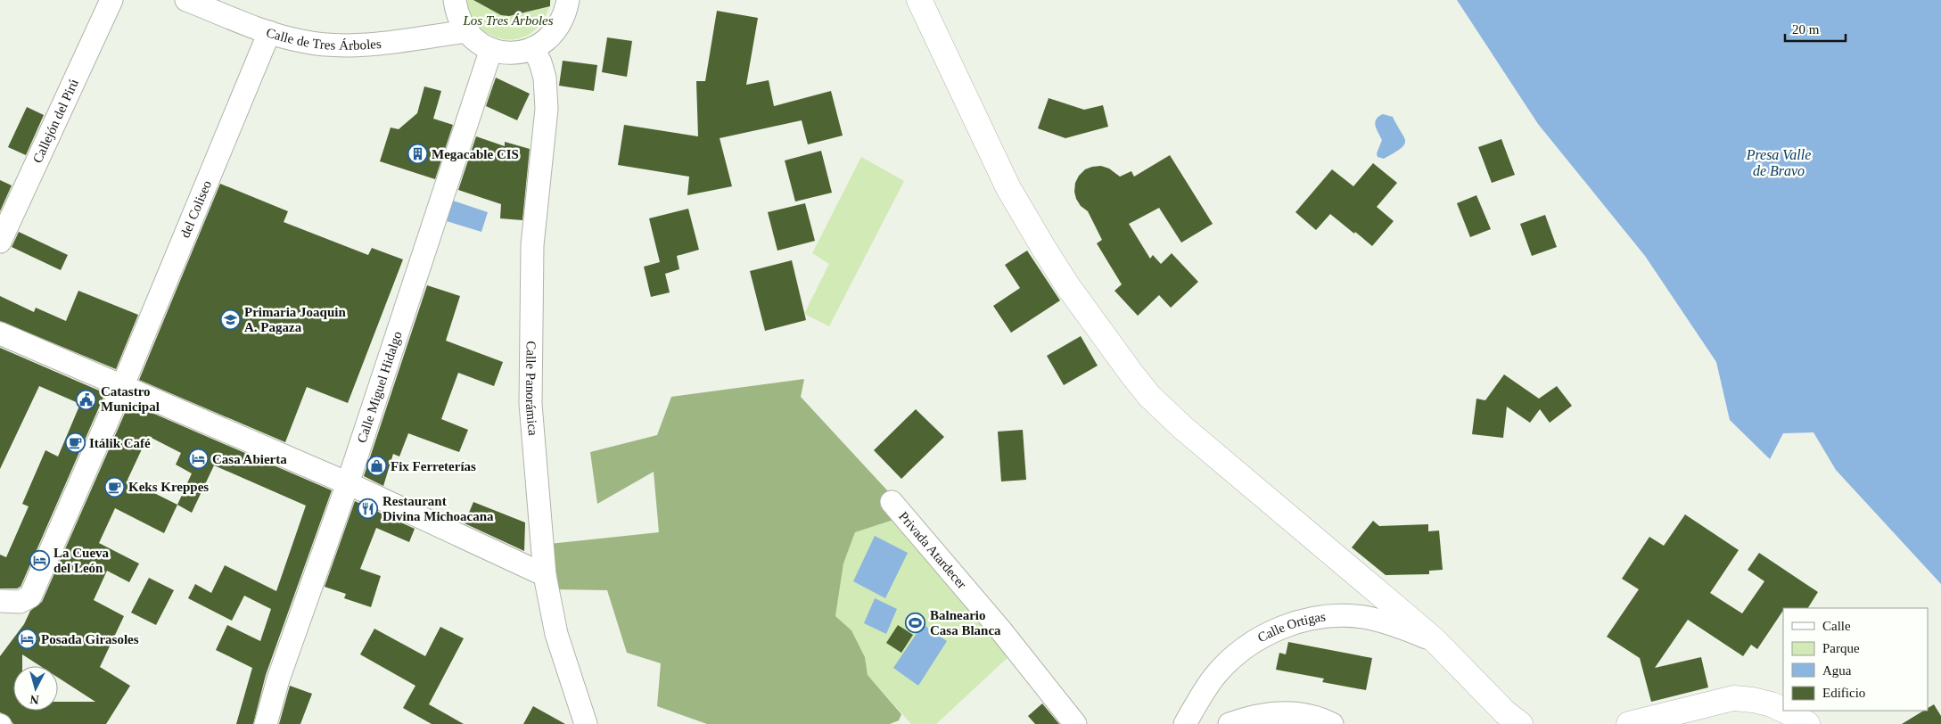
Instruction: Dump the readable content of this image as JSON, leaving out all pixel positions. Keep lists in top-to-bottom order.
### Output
{
  "streets": {
    "street": [
      "Calle de Tres Árboles",
      "Callejón del Pirú",
      "del Coliseo",
      "Calle Miguel Hidalgo",
      "Calle Panorámica",
      "Privada Atardecer",
      "Calle Ortigas"
    ]
  },
  "crossings": [
    ["Calle de Tres Árboles", "del Coliseo"]
  ],
  "water": ["Presa Valle de Bravo"],
  "parks": ["Los Tres Árboles"],
  "places": {
    "building": ["Megacable CIS"],
    "school or university": ["Primaria Joaquin A. Pagaza"],
    "public building": ["Catastro Municipal"],
    "cafe": ["Itálik Café", "Keks Kreppes"],
    "hotel": ["Casa Abierta", "La Cueva del León", "Posada Girasoles"],
    "shop": ["Fix Ferreterías"],
    "restaurant": ["Restaurant Divina Michoacana"],
    "sports": ["Balneario Casa Blanca"]
  },
  "legend": [
    "Calle",
    "Parque",
    "Agua",
    "Edificio"
  ],
  "scale_bar": "20 m",
  "north": "bottom"
}
